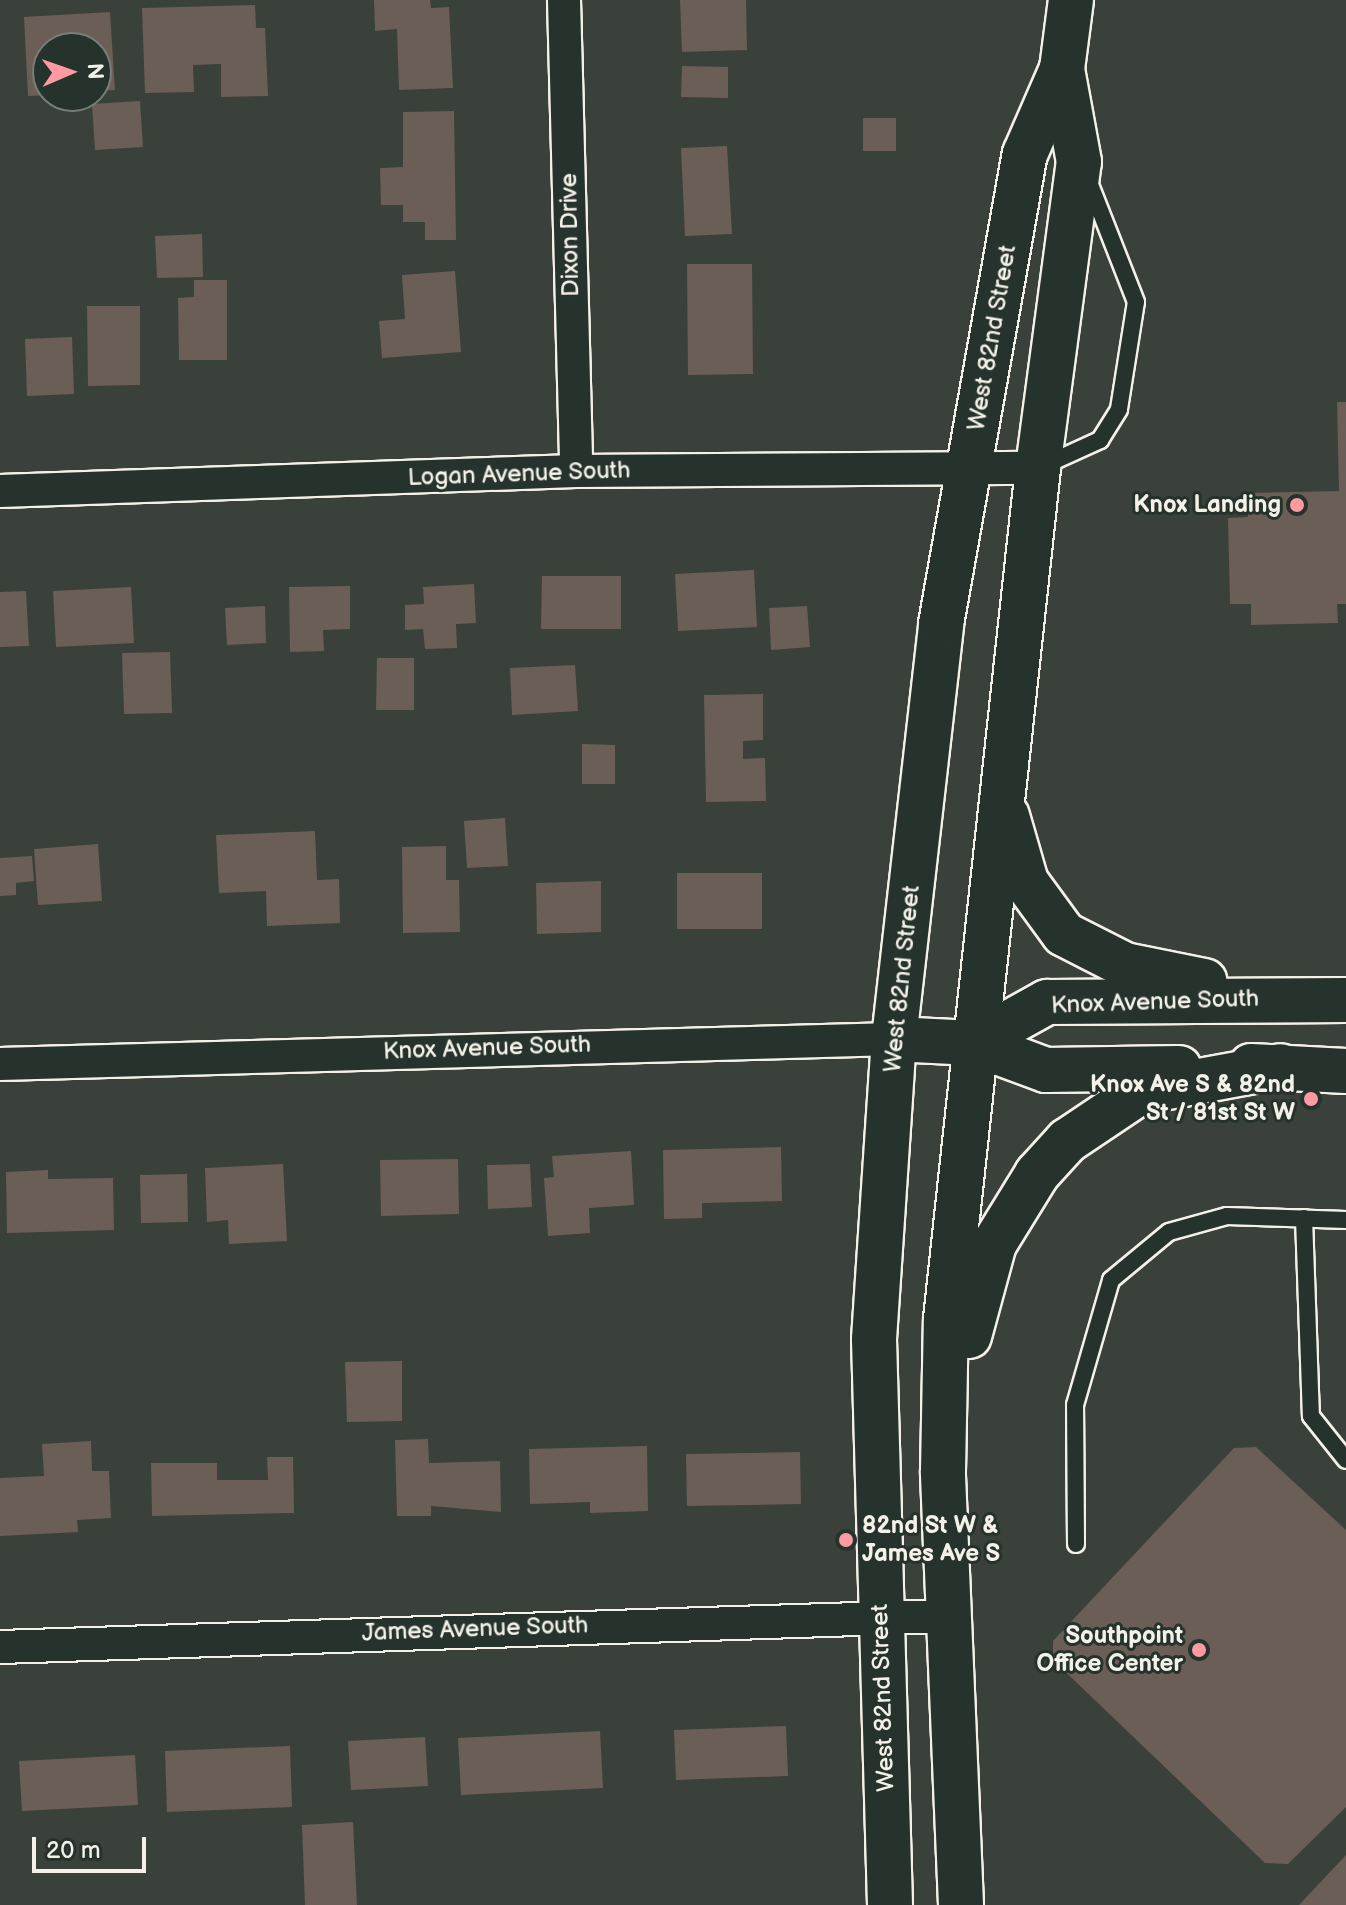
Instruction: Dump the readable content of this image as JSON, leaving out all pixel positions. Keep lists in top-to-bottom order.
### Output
{
  "streets": {
    "street": [
      "Dixon Drive",
      "West 82nd Street",
      "Logan Avenue South",
      "Knox Avenue South",
      "James Avenue South"
    ]
  },
  "crossings": [
    ["Dixon Drive", "Logan Avenue South"],
    ["West 82nd Street", "Logan Avenue South"],
    ["West 82nd Street", "Knox Avenue South"],
    ["West 82nd Street", "James Avenue South"]
  ],
  "places": [
    "Knox Landing",
    "Knox Ave S & 82nd St / 81st St W",
    "82nd St W & James Ave S",
    "Southpoint Office Center"
  ],
  "scale_bar": "20 m",
  "north": "right"
}
